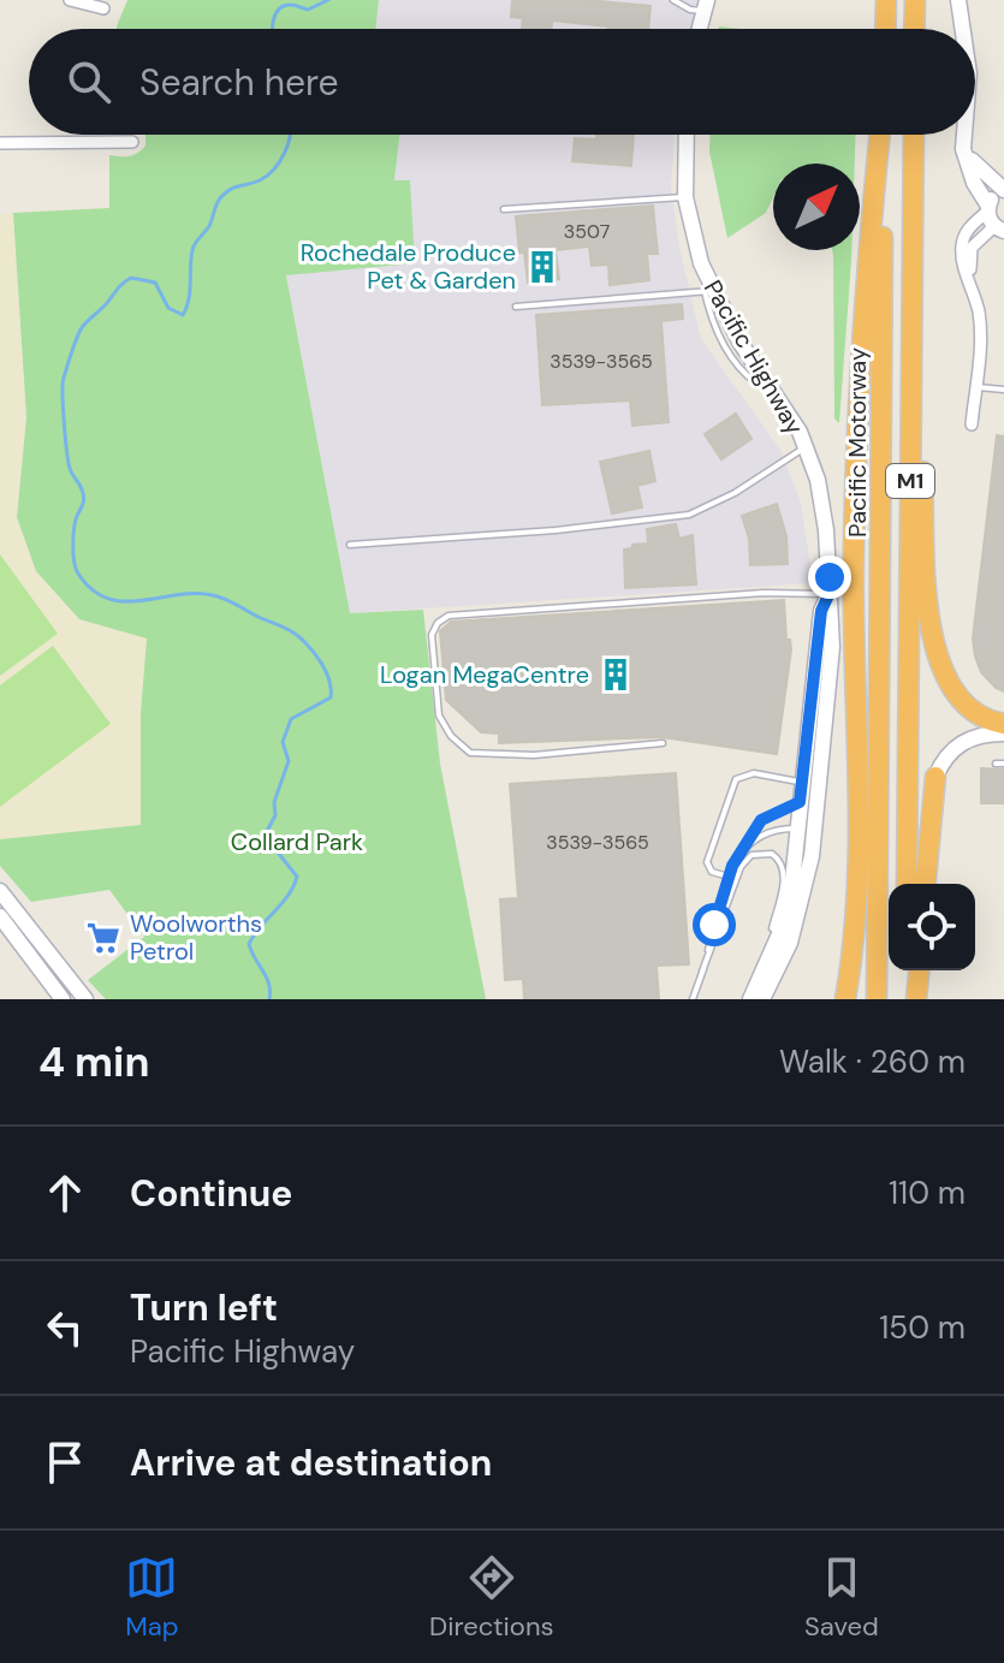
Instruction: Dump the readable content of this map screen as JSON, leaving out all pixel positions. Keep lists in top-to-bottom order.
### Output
{
  "streets": {
    "highway": ["Pacific Motorway", "M1"],
    "street": ["Pacific Highway"]
  },
  "parks": ["Collard Park"],
  "places": {
    "building": ["Rochedale Produce Pet & Garden", "Logan MegaCentre"],
    "supermarket": ["Woolworths Petrol"]
  },
  "house_numbers": ["3507", "3539-3565", "3539-3565"],
  "north": "top right",
  "page": {
    "search": "Search here",
    "heading": ["4 min", "Walk · 260 m"],
    "list": [
      ["Continue", "110 m"],
      ["Turn left", "Pacific Highway", "150 m"],
      "Arrive at destination"
    ],
    "nav": ["Map", "Directions", "Saved"]
  }
}
